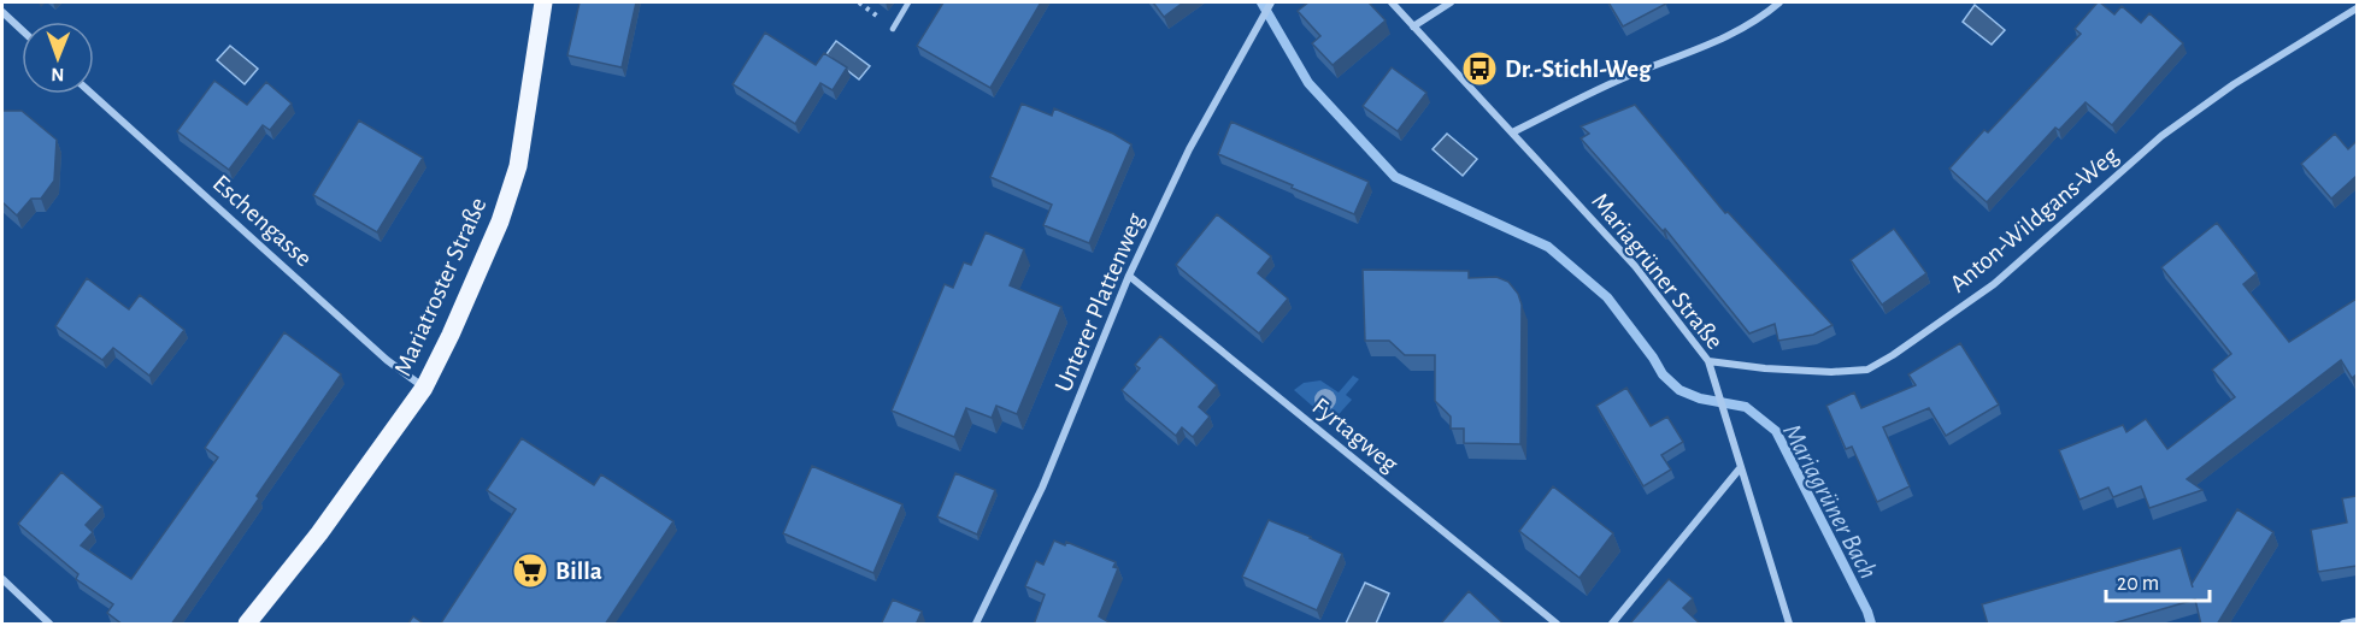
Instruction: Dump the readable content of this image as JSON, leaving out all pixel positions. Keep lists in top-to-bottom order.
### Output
{
  "streets": {
    "main road": ["Mariatroster Straße"],
    "street": [
      "Anton-Wildgans-Weg",
      "Eschengasse",
      "Mariagrüner Straße",
      "Unterer Plattenweg",
      "Fyrtagweg"
    ]
  },
  "crossings": [
    ["Anton-Wildgans-Weg", "Mariagrüner Straße"],
    ["Eschengasse", "Mariatroster Straße"],
    ["Unterer Plattenweg", "Fyrtagweg"]
  ],
  "water": ["Mariagrüner Bach"],
  "places": {
    "bus stop": ["Dr.-Stichl-Weg"],
    "supermarket": ["Billa"]
  },
  "scale_bar": "20 m",
  "north": "bottom"
}
